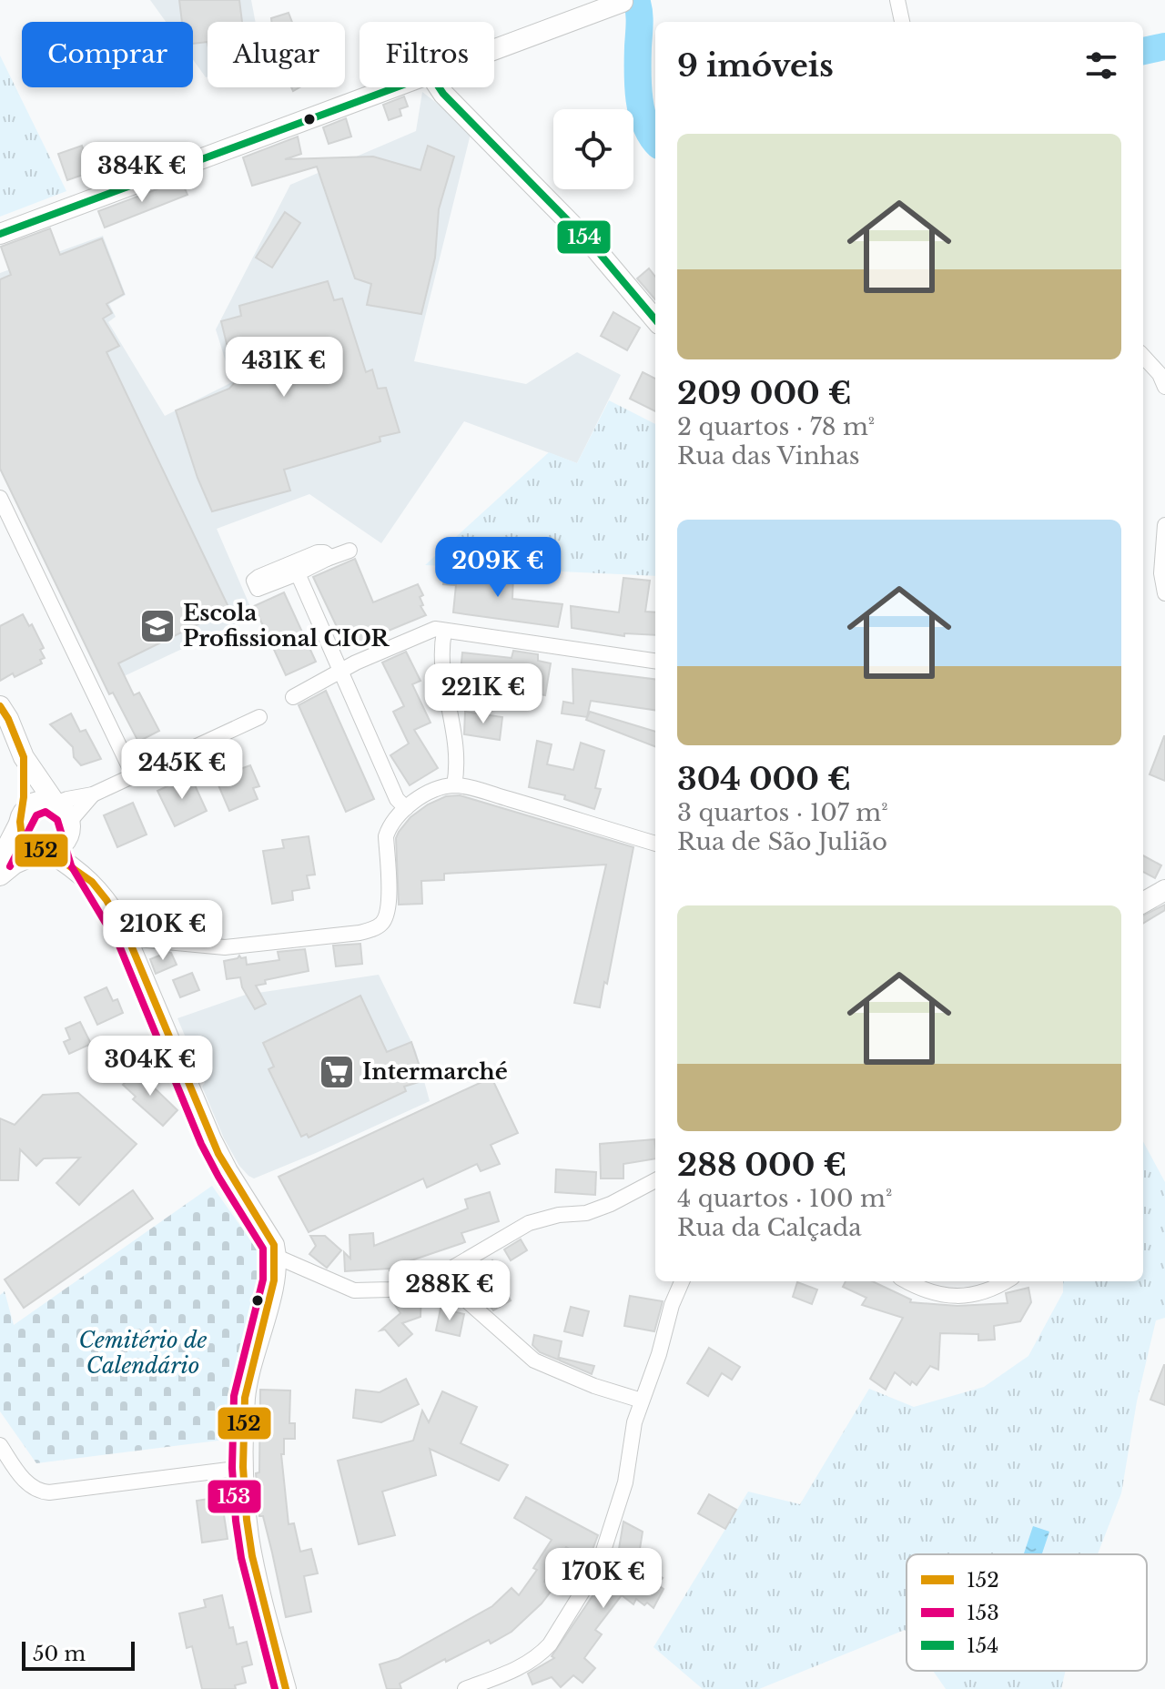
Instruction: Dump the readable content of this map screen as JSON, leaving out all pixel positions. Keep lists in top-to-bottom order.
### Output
{
  "parks": ["Cemitério de Calendário"],
  "places": {
    "school or university": ["Escola Profissional CIOR"],
    "supermarket": ["Intermarché"]
  },
  "lines": ["transit line 154", "transit line 152", "transit line 153"],
  "legend": ["152", "153", "154"],
  "scale_bar": "50 m",
  "page": {
    "chip": ["Comprar", "Alugar", "Filtros"],
    "heading": "9 imóveis",
    "list": [
      {
        "name": "209 000 €",
        "note": "2 quartos · 78 m² · Rua das Vinhas"
      },
      {
        "name": "304 000 €",
        "note": "3 quartos · 107 m² · Rua de São Julião"
      },
      {
        "name": "288 000 €",
        "note": "4 quartos · 100 m² · Rua da Calçada"
      }
    ],
    "price": [
      "384K €",
      "431K €",
      "209K €",
      "221K €",
      "245K €",
      "210K €",
      "304K €",
      "288K €",
      "170K €"
    ],
    "scale": "50 m"
  }
}
